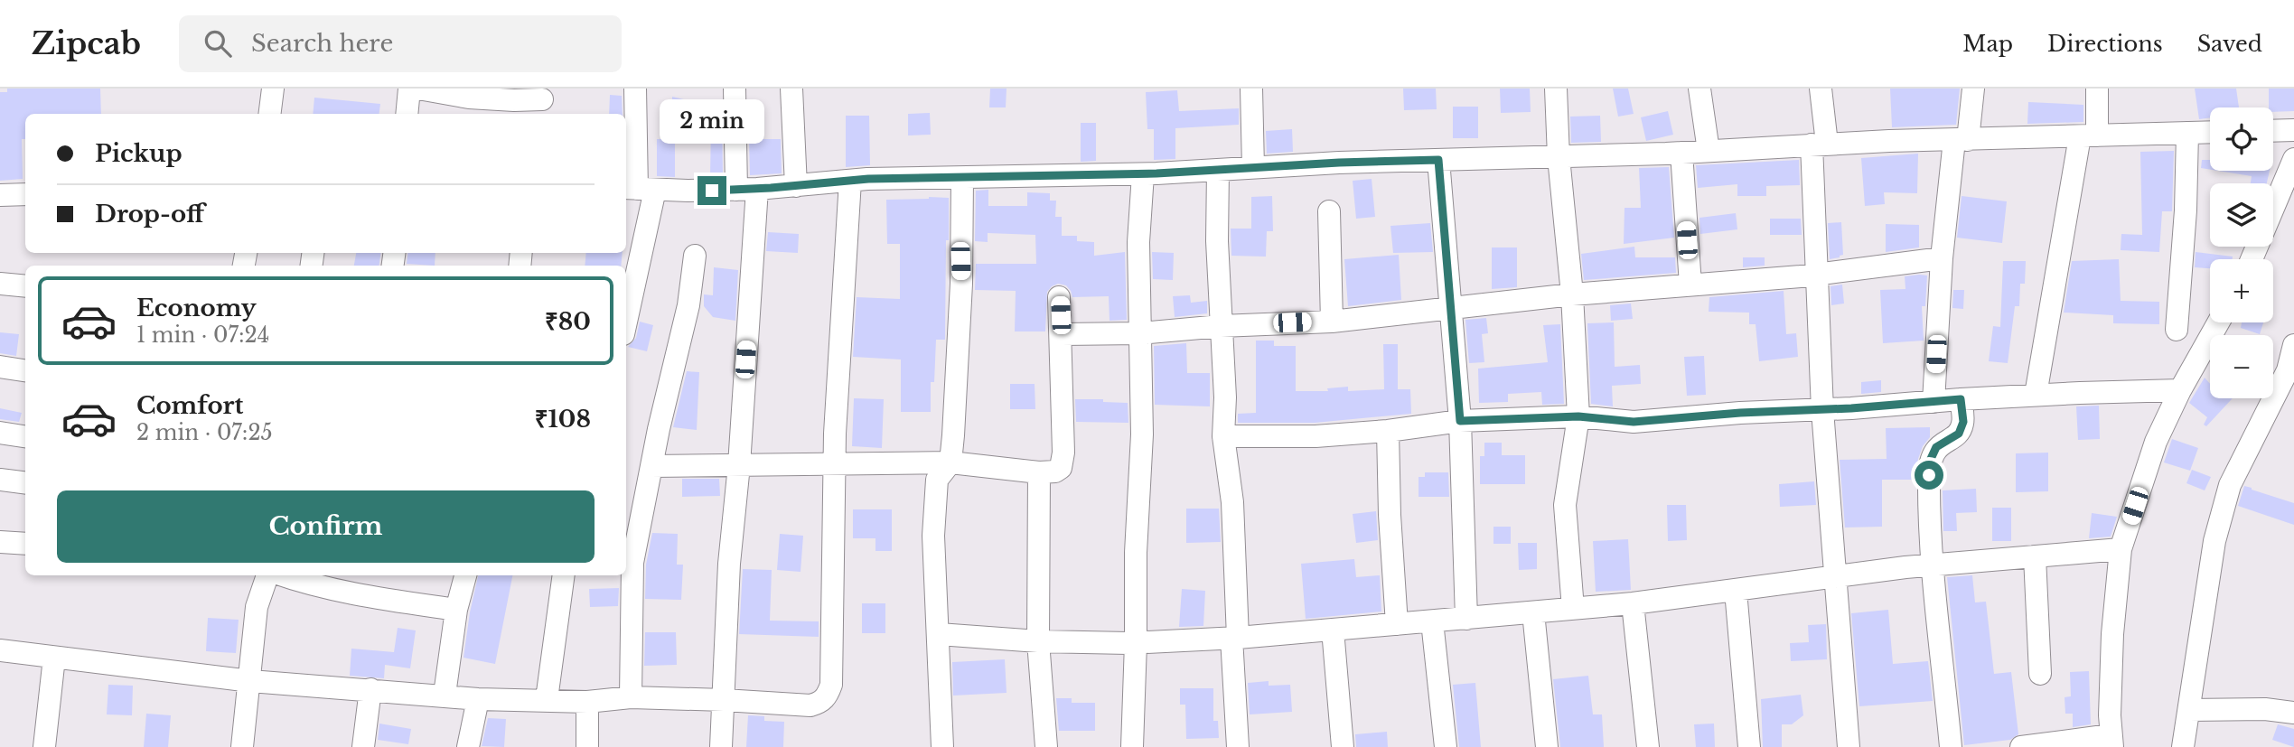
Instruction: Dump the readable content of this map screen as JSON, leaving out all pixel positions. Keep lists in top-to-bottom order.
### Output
{
  "page": {
    "header": "Zipcab",
    "search": "Search here",
    "nav": ["Map", "Directions", "Saved"],
    "bubble": "2 min",
    "map_buttons": ["+", "−"],
    "banner": ["Pickup", "Drop-off"],
    "list": [
      {
        "name": "Economy",
        "note": "1 min · 07:24",
        "value": "₹80"
      },
      {
        "name": "Comfort",
        "note": "2 min · 07:25",
        "value": "₹108"
      }
    ],
    "buttons": "Confirm"
  }
}
